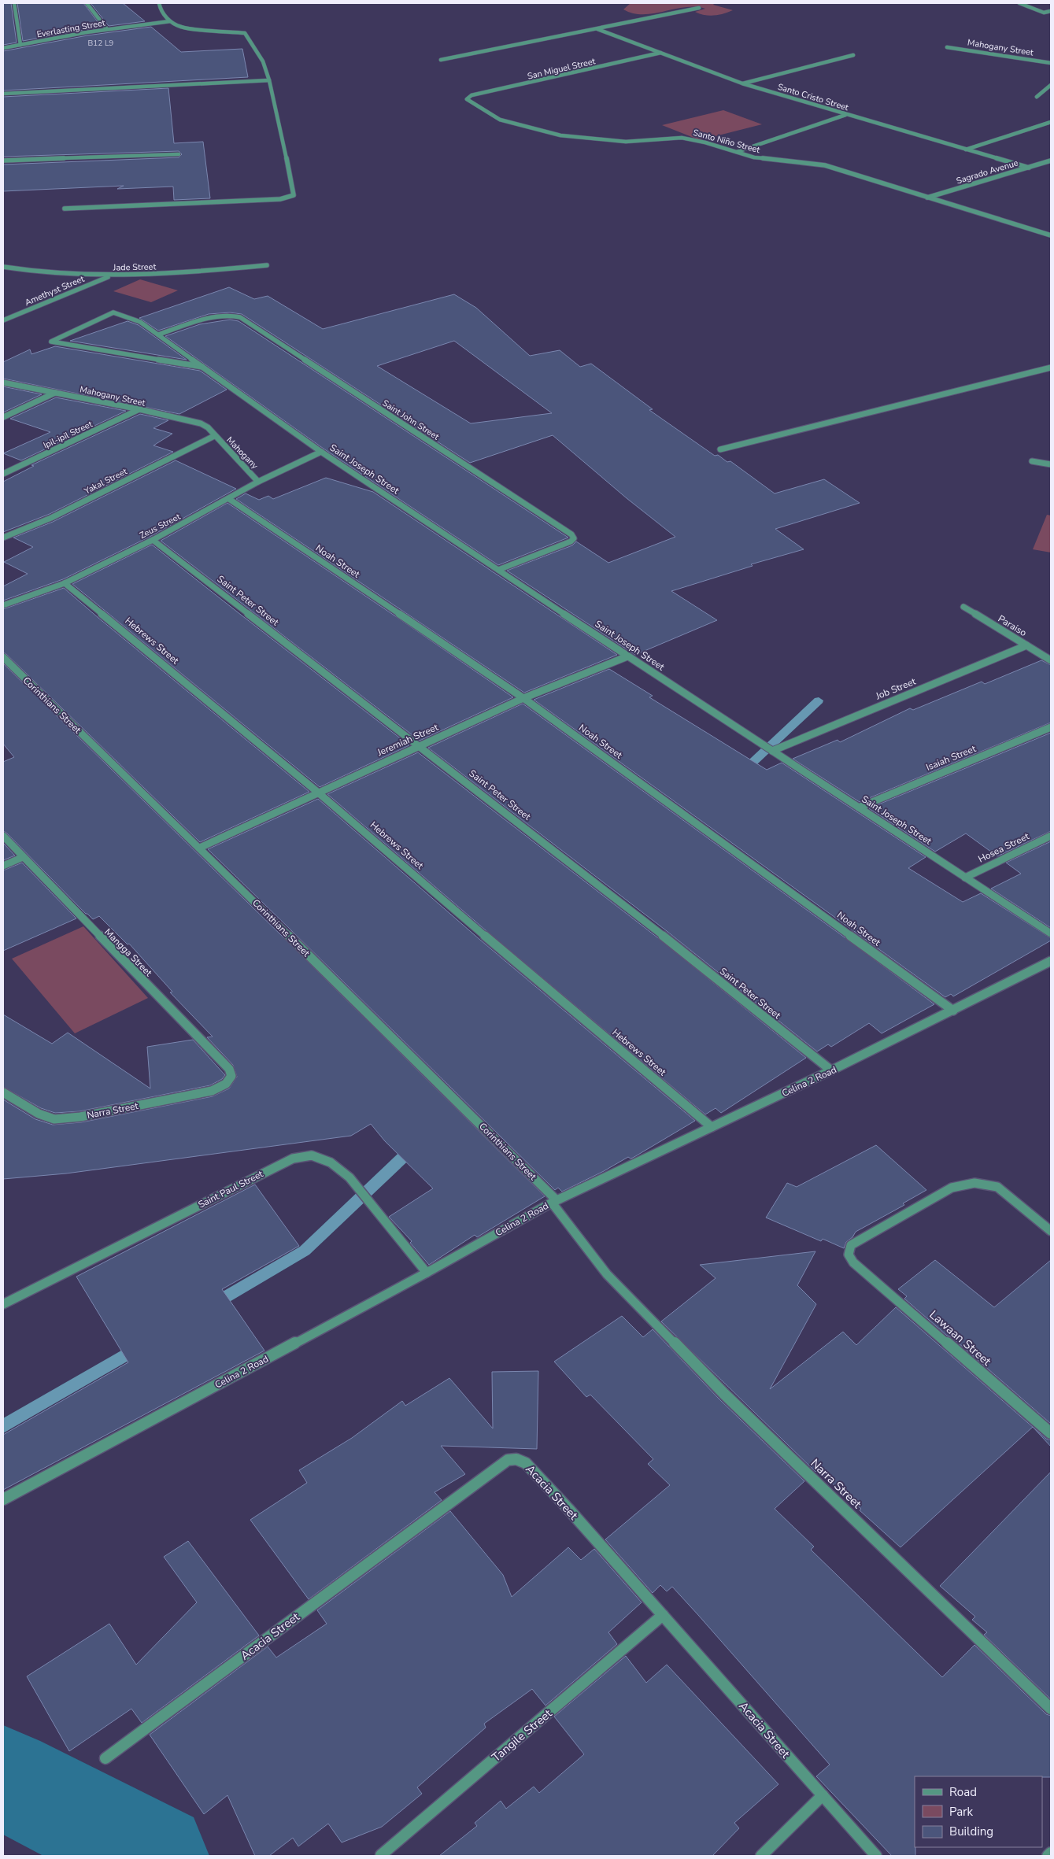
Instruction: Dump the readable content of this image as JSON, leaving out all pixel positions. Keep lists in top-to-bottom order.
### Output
{
  "streets": {
    "street": [
      "Everlasting Street",
      "Mahogany Street",
      "San Miguel Street",
      "Santo Cristo Street",
      "Santo Niño Street",
      "Sagrado Avenue",
      "Jade Street",
      "Amethyst Street",
      "Saint John Street",
      "Ipil-ipil Street",
      "Mahogany",
      "Saint Joseph Street",
      "Yakal Street",
      "Zeus Street",
      "Noah Street",
      "Saint Peter Street",
      "Paraiso",
      "Hebrews Street",
      "Job Street",
      "Corinthians Street",
      "Jeremiah Street",
      "Isaiah Street",
      "Hosea Street",
      "Mangga Street",
      "Celina 2 Road",
      "Narra Street",
      "Saint Paul Street",
      "Lawaan Street",
      "Acacia Street",
      "Tangile Street"
    ]
  },
  "crossings": [
    ["Mahogany Street", "Ipil-ipil Street"],
    ["Mahogany Street", "Mahogany"],
    ["Mahogany Street", "Yakal Street"],
    ["San Miguel Street", "Santo Cristo Street"],
    ["San Miguel Street", "Santo Niño Street"],
    ["Santo Cristo Street", "Sagrado Avenue"],
    ["Santo Niño Street", "Sagrado Avenue"],
    ["Jade Street", "Amethyst Street"],
    ["Saint John Street", "Saint Joseph Street"],
    ["Mahogany", "Yakal Street"],
    ["Mahogany", "Zeus Street"],
    ["Saint Joseph Street", "Zeus Street"],
    ["Saint Joseph Street", "Job Street"],
    ["Saint Joseph Street", "Jeremiah Street"],
    ["Saint Joseph Street", "Isaiah Street"],
    ["Saint Joseph Street", "Hosea Street"],
    ["Zeus Street", "Noah Street"],
    ["Zeus Street", "Saint Peter Street"],
    ["Zeus Street", "Hebrews Street"],
    ["Noah Street", "Jeremiah Street"],
    ["Noah Street", "Celina 2 Road"],
    ["Saint Peter Street", "Jeremiah Street"],
    ["Saint Peter Street", "Celina 2 Road"],
    ["Paraiso", "Job Street"],
    ["Hebrews Street", "Jeremiah Street"],
    ["Hebrews Street", "Celina 2 Road"],
    ["Corinthians Street", "Jeremiah Street"],
    ["Corinthians Street", "Celina 2 Road"],
    ["Corinthians Street", "Narra Street"],
    ["Mangga Street", "Narra Street"],
    ["Celina 2 Road", "Saint Paul Street"],
    ["Acacia Street", "Tangile Street"]
  ],
  "house_numbers": ["B12 L9"],
  "legend": ["Road", "Park", "Building"]
}
